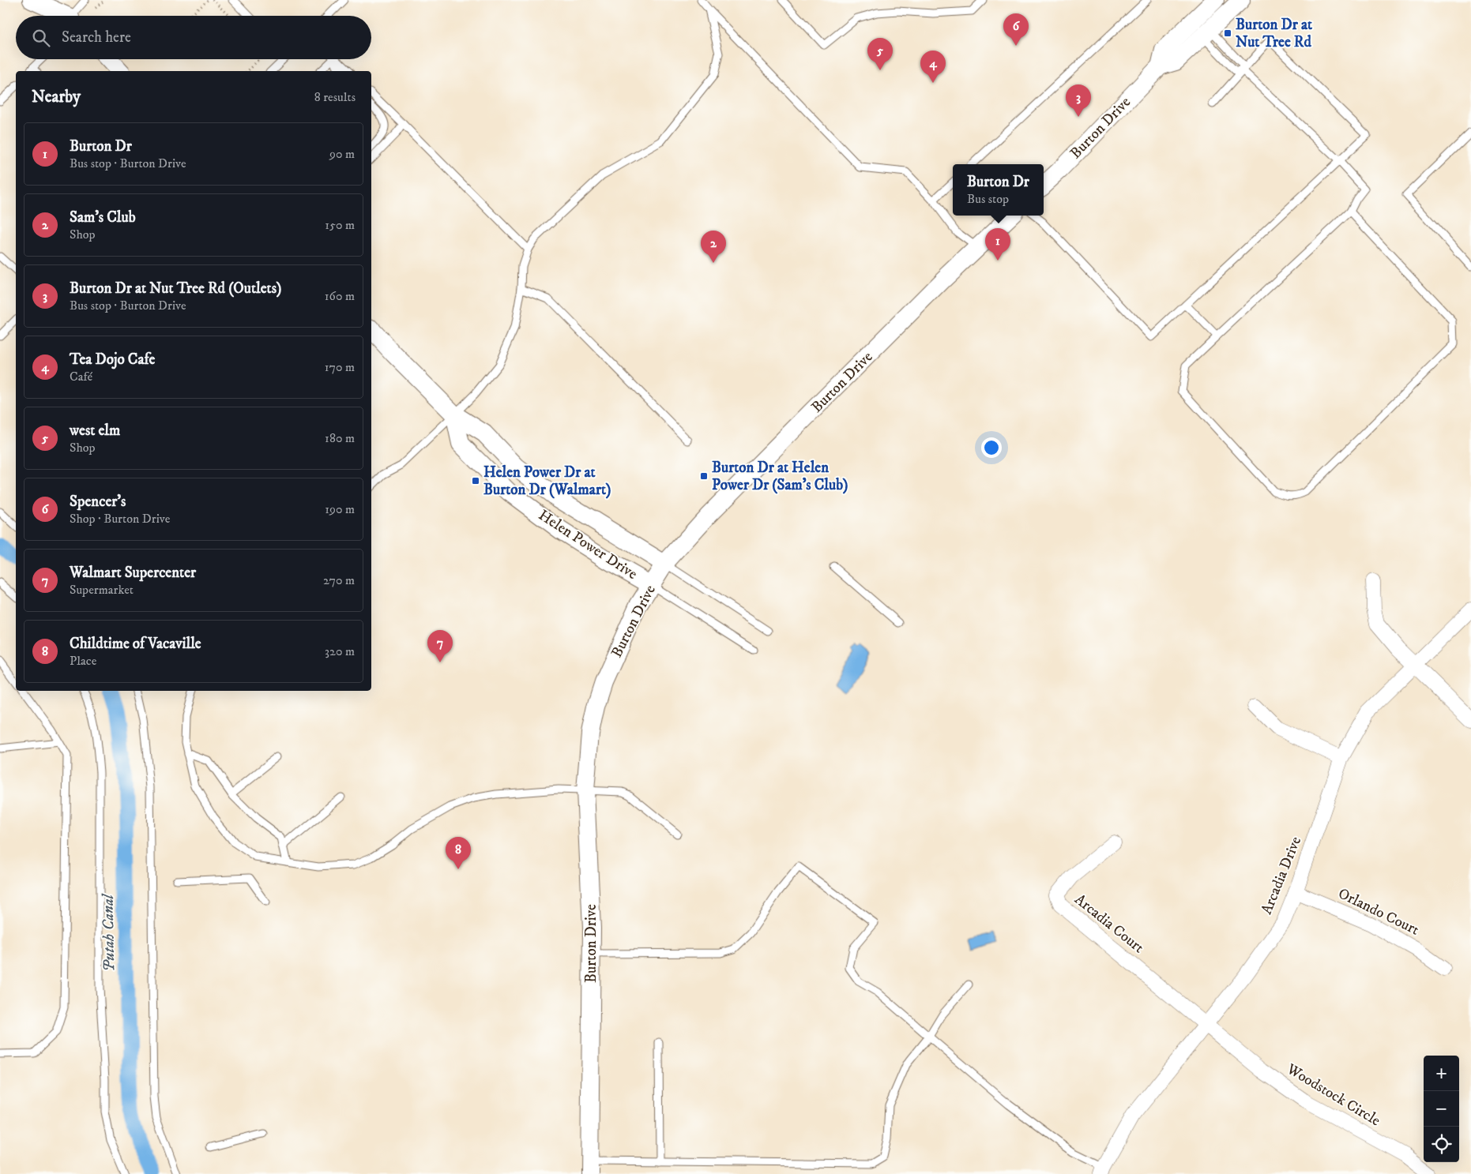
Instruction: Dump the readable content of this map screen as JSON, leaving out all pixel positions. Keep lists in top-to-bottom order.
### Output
{
  "streets": {
    "street": [
      "Burton Drive",
      "Helen Power Drive",
      "Arcadia Drive",
      "Orlando Court",
      "Arcadia Court",
      "Woodstock Circle"
    ]
  },
  "crossings": [
    ["Burton Drive", "Helen Power Drive"],
    ["Arcadia Drive", "Orlando Court"],
    ["Arcadia Drive", "Arcadia Court"],
    ["Arcadia Drive", "Woodstock Circle"],
    ["Arcadia Court", "Woodstock Circle"]
  ],
  "water": ["Putah Canal"],
  "places": {
    "transit": ["Burton Dr at Nut Tree Rd", "Burton Dr at Helen Power Dr (Sam's Club)", "Helen Power Dr at Burton Dr (Walmart)"]
  },
  "page": {
    "pins": [
      "6",
      "5",
      "4",
      "3",
      "1",
      "2",
      "7",
      "8"
    ],
    "search": "Search here",
    "heading": ["Nearby", "8 results"],
    "list": [
      {
        "mark": "1",
        "name": "Burton Dr",
        "note": "Bus stop · Burton Drive",
        "value": "90 m"
      },
      {
        "mark": "2",
        "name": "Sam's Club",
        "note": "Shop",
        "value": "150 m"
      },
      {
        "mark": "3",
        "name": "Burton Dr at Nut Tree Rd (Outlets)",
        "note": "Bus stop · Burton Drive",
        "value": "160 m"
      },
      {
        "mark": "4",
        "name": "Tea Dojo Cafe",
        "note": "Café",
        "value": "170 m"
      },
      {
        "mark": "5",
        "name": "west elm",
        "note": "Shop",
        "value": "180 m"
      },
      {
        "mark": "6",
        "name": "Spencer's",
        "note": "Shop · Burton Drive",
        "value": "190 m"
      },
      {
        "mark": "7",
        "name": "Walmart Supercenter",
        "note": "Supermarket",
        "value": "270 m"
      },
      {
        "mark": "8",
        "name": "Childtime of Vacaville",
        "note": "Place",
        "value": "320 m"
      }
    ],
    "popup": ["Burton Dr", "Bus stop"],
    "map_buttons": ["+", "−"]
  }
}
